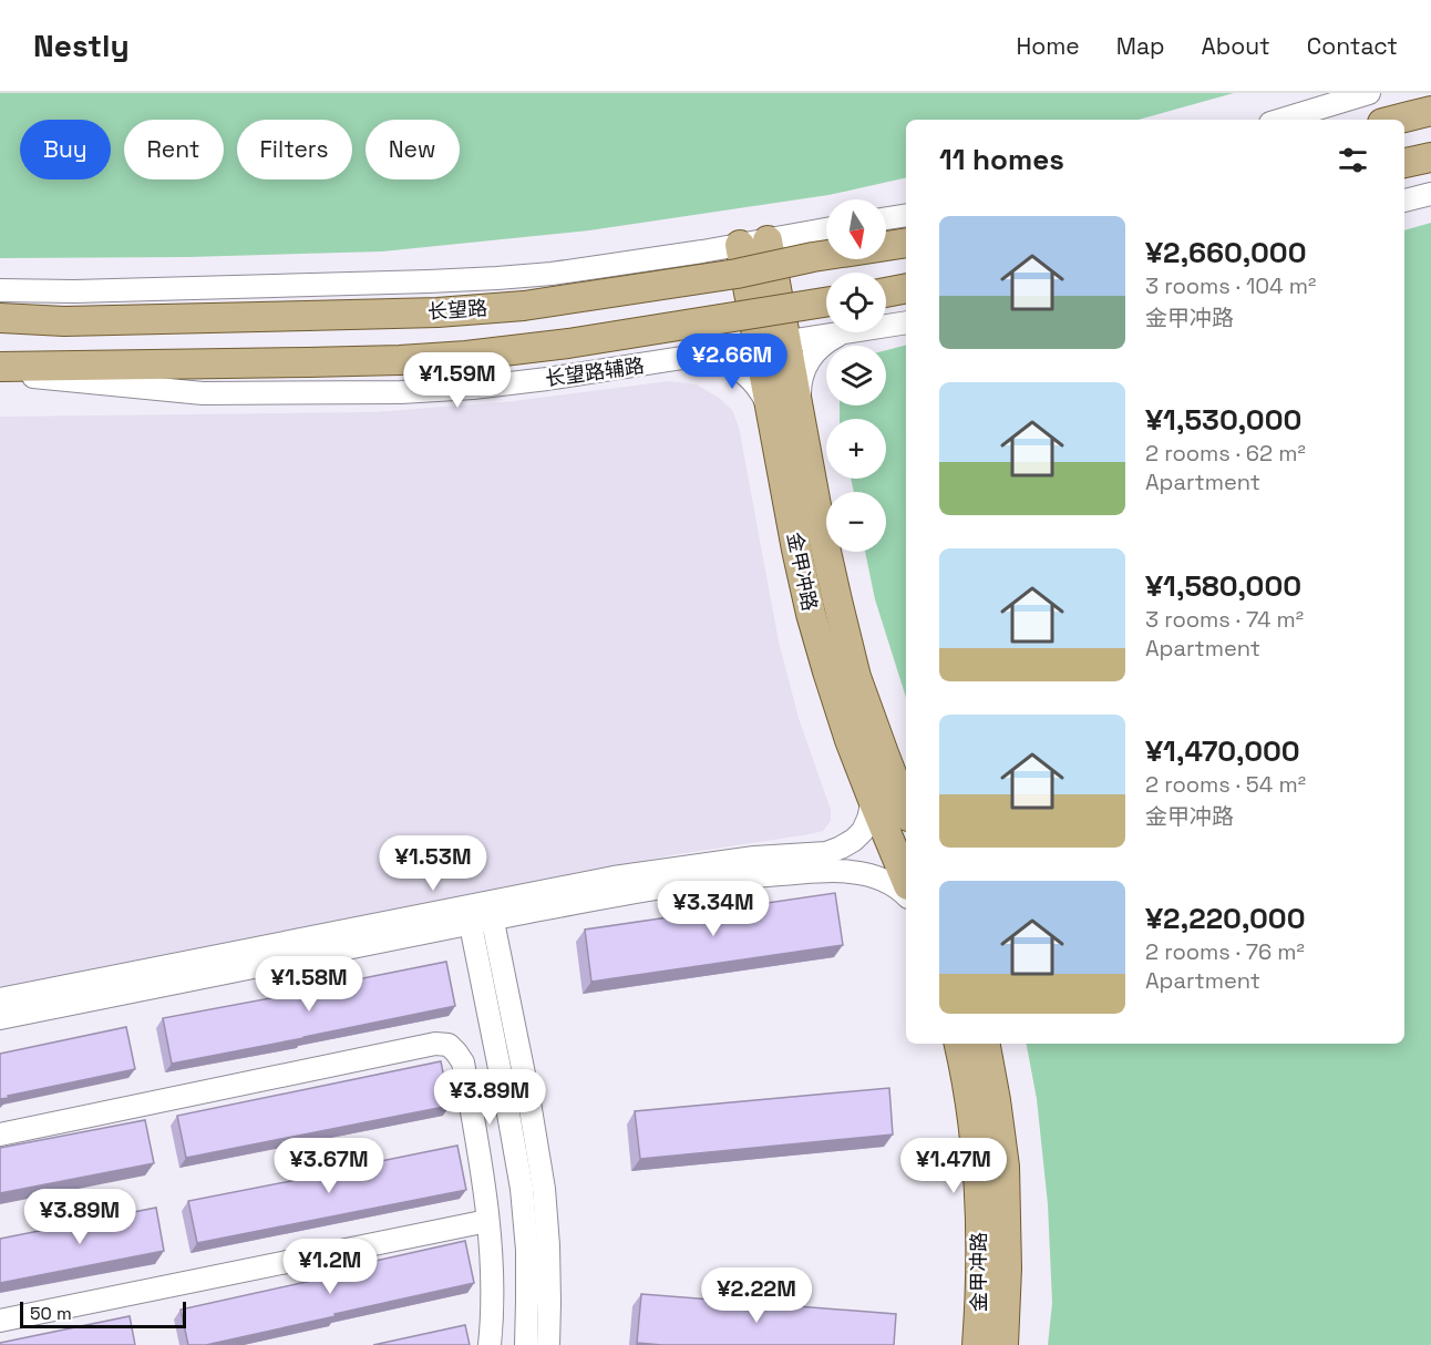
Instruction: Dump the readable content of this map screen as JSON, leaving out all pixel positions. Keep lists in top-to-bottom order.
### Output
{
  "streets": {
    "main road": ["长望路", "金甲冲路"],
    "street": ["长望路辅路"]
  },
  "crossings": [
    ["长望路辅路", "金甲冲路"]
  ],
  "scale_bar": "50 m",
  "north": "bottom",
  "page": {
    "header": "Nestly",
    "nav": [
      "Home",
      "Map",
      "About",
      "Contact"
    ],
    "chip": [
      "Buy",
      "Rent",
      "Filters",
      "New"
    ],
    "heading": "11 homes",
    "map_buttons": ["+", "−"],
    "list": [
      {
        "name": "¥2,660,000",
        "note": "3 rooms · 104 m² · 金甲冲路"
      },
      {
        "name": "¥1,530,000",
        "note": "2 rooms · 62 m² · Apartment"
      },
      {
        "name": "¥1,580,000",
        "note": "3 rooms · 74 m² · Apartment"
      },
      {
        "name": "¥1,470,000",
        "note": "2 rooms · 54 m² · 金甲冲路"
      },
      {
        "name": "¥2,220,000",
        "note": "2 rooms · 76 m² · Apartment"
      }
    ],
    "price": [
      "¥2.66M",
      "¥1.59M",
      "¥1.53M",
      "¥3.34M",
      "¥1.58M",
      "¥3.89M",
      "¥3.67M",
      "¥1.47M",
      "¥3.89M",
      "¥1.2M",
      "¥2.22M"
    ],
    "scale": "50 m"
  }
}
